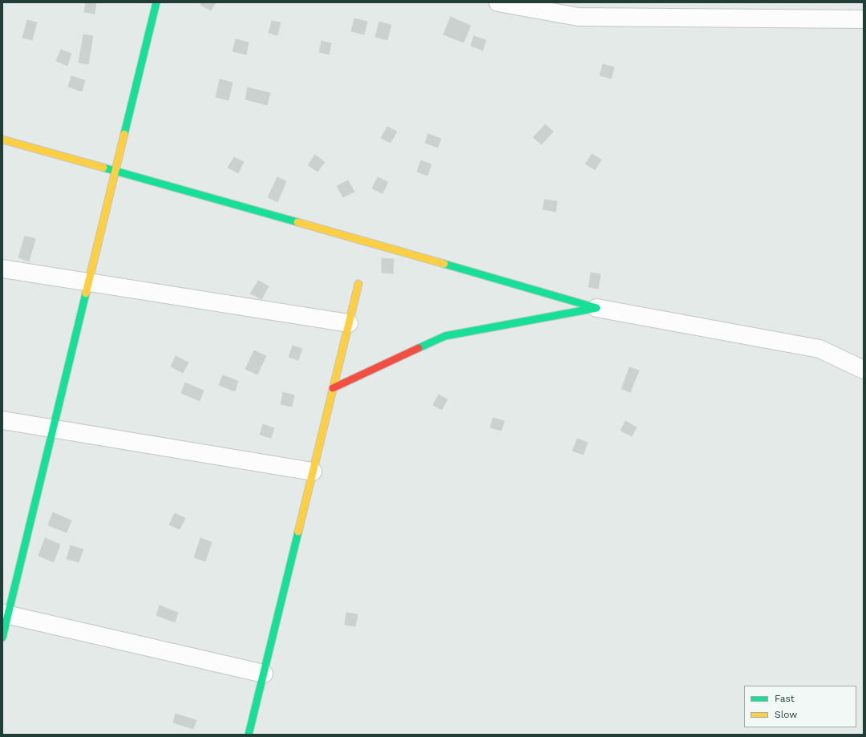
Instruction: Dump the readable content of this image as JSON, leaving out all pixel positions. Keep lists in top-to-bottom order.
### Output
{
  "legend": ["Fast", "Slow"]
}
